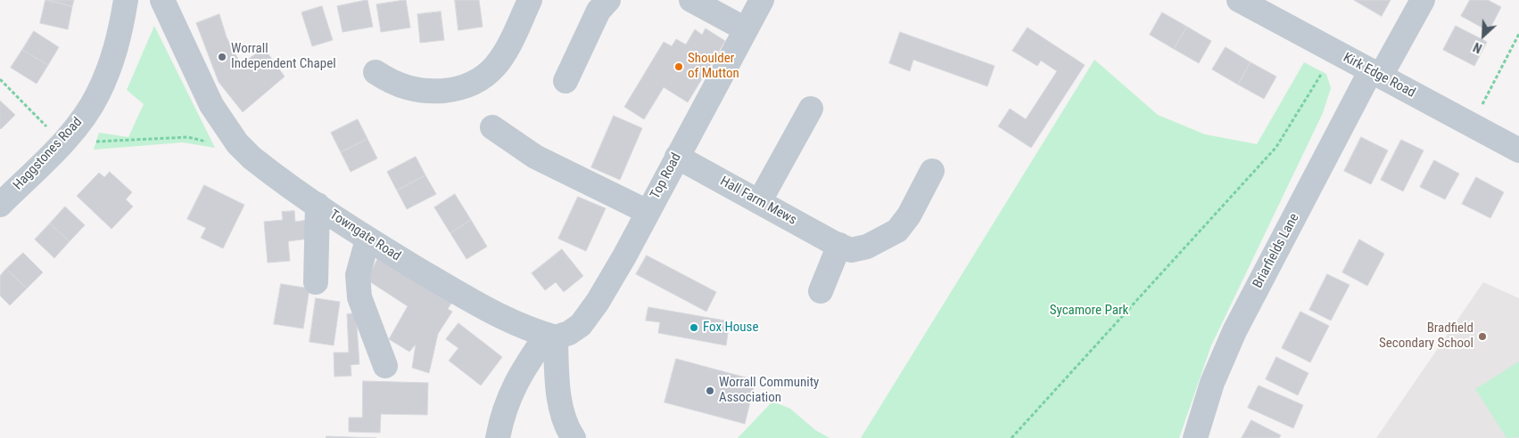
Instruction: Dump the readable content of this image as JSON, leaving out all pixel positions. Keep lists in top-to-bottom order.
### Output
{
  "streets": {
    "street": [
      "Kirk Edge Road",
      "Haggstones Road",
      "Top Road",
      "Hall Farm Mews",
      "Towngate Road",
      "Briarfields Lane"
    ]
  },
  "crossings": [
    ["Kirk Edge Road", "Briarfields Lane"],
    ["Top Road", "Hall Farm Mews"],
    ["Top Road", "Towngate Road"]
  ],
  "parks": ["Sycamore Park"],
  "places": [
    "Worrall Independent Chapel",
    "Shoulder of Mutton",
    "Fox House",
    "Bradfield Secondary School",
    "Worrall Community Association"
  ],
  "north": "bottom left"
}
